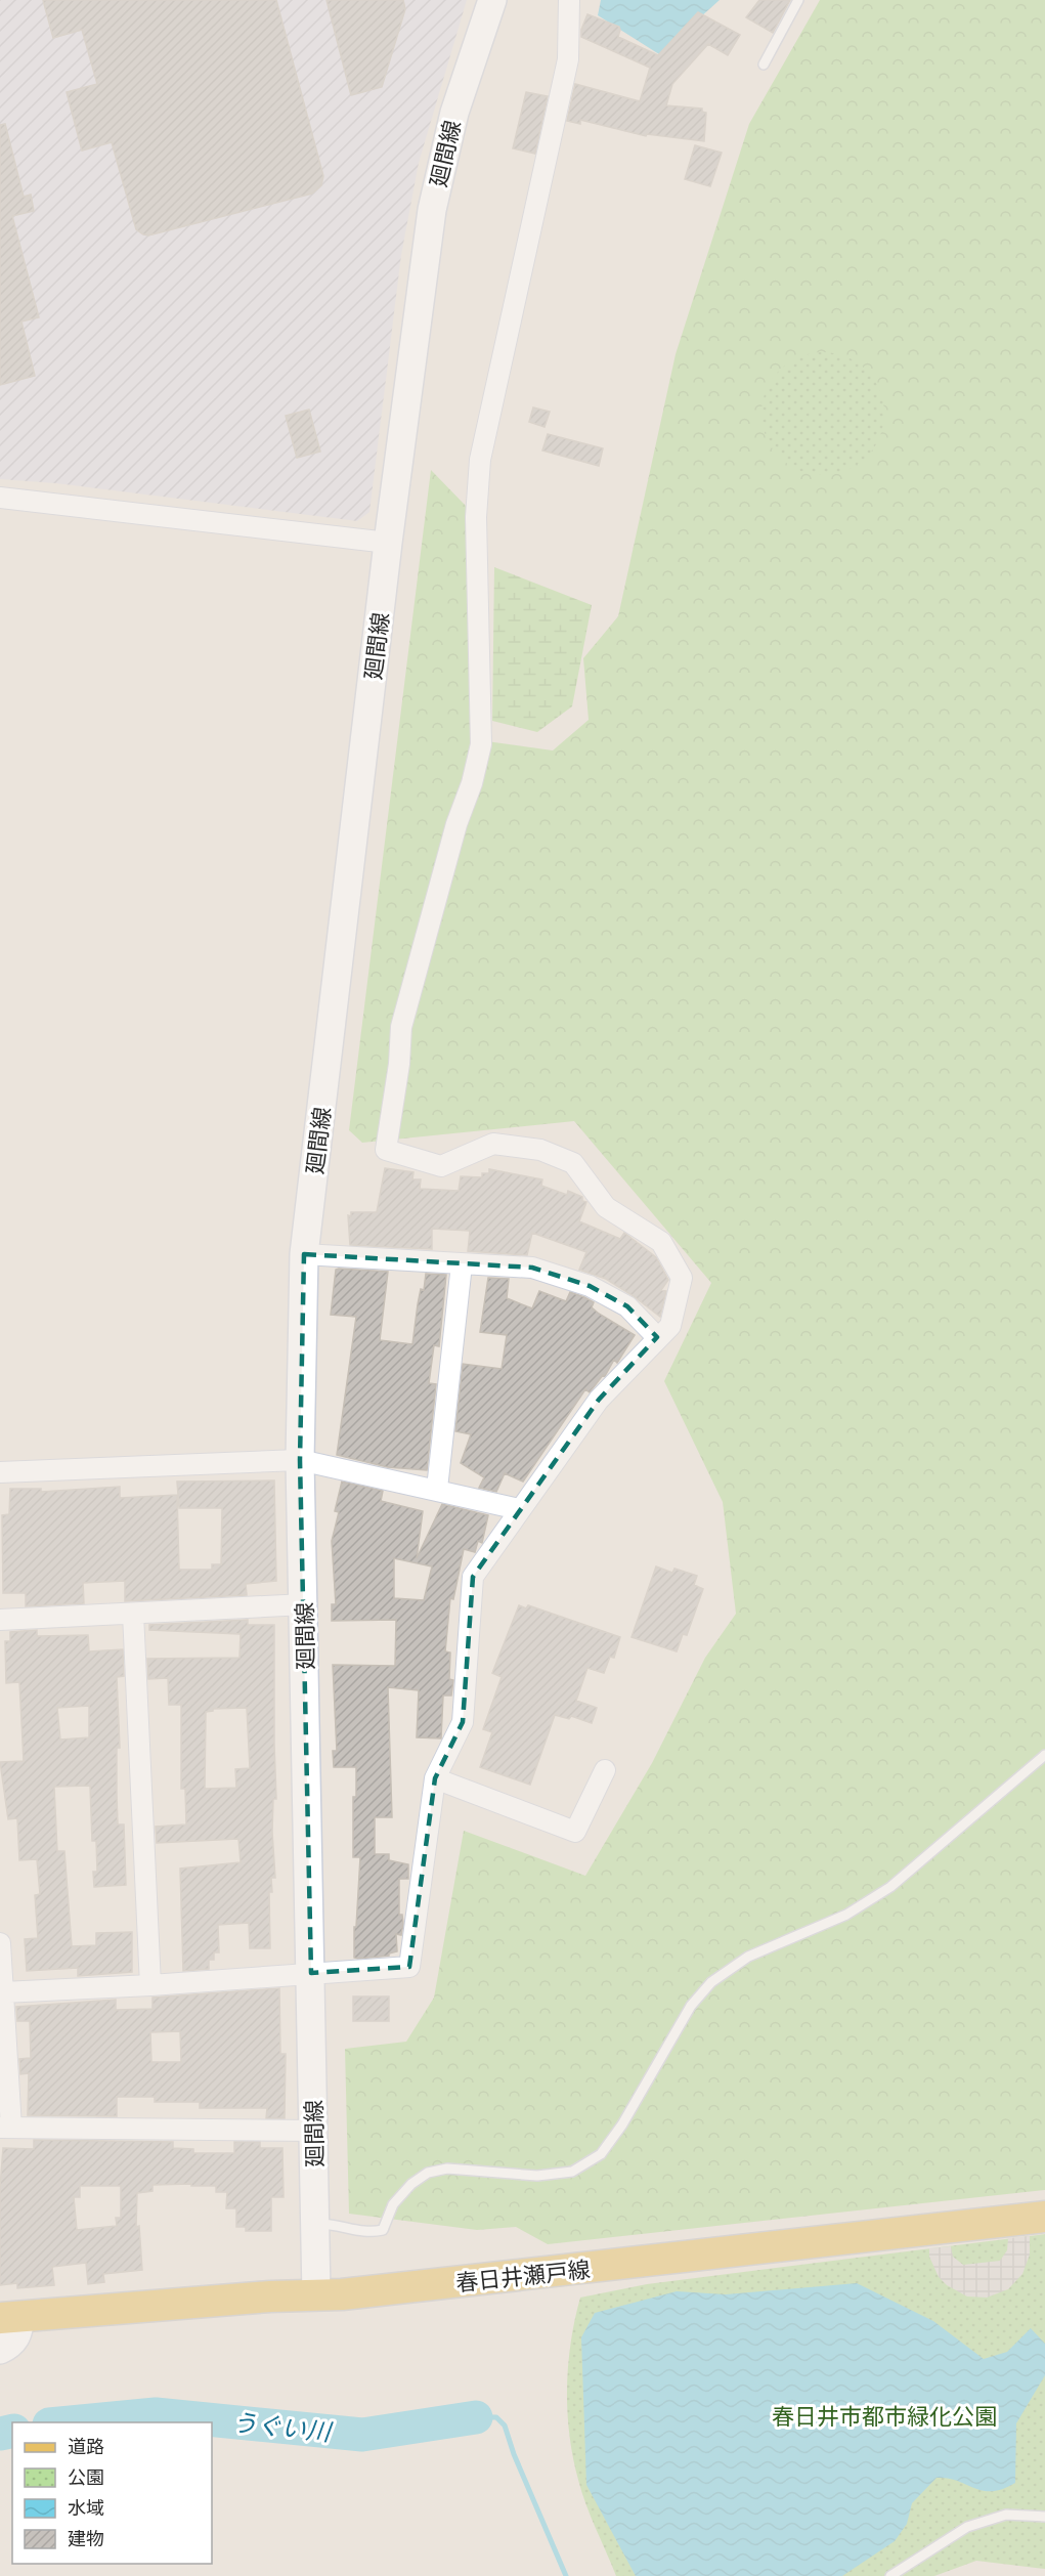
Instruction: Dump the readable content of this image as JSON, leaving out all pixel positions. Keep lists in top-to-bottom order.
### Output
{
  "streets": {
    "main road": ["春日井瀬戸線"],
    "street": ["廻間線"]
  },
  "crossings": [
    ["廻間線", "春日井瀬戸線"]
  ],
  "water": ["うぐい川"],
  "parks": ["春日井市都市緑化公園"],
  "legend": [
    "道路",
    "公園",
    "水域",
    "建物"
  ]
}
